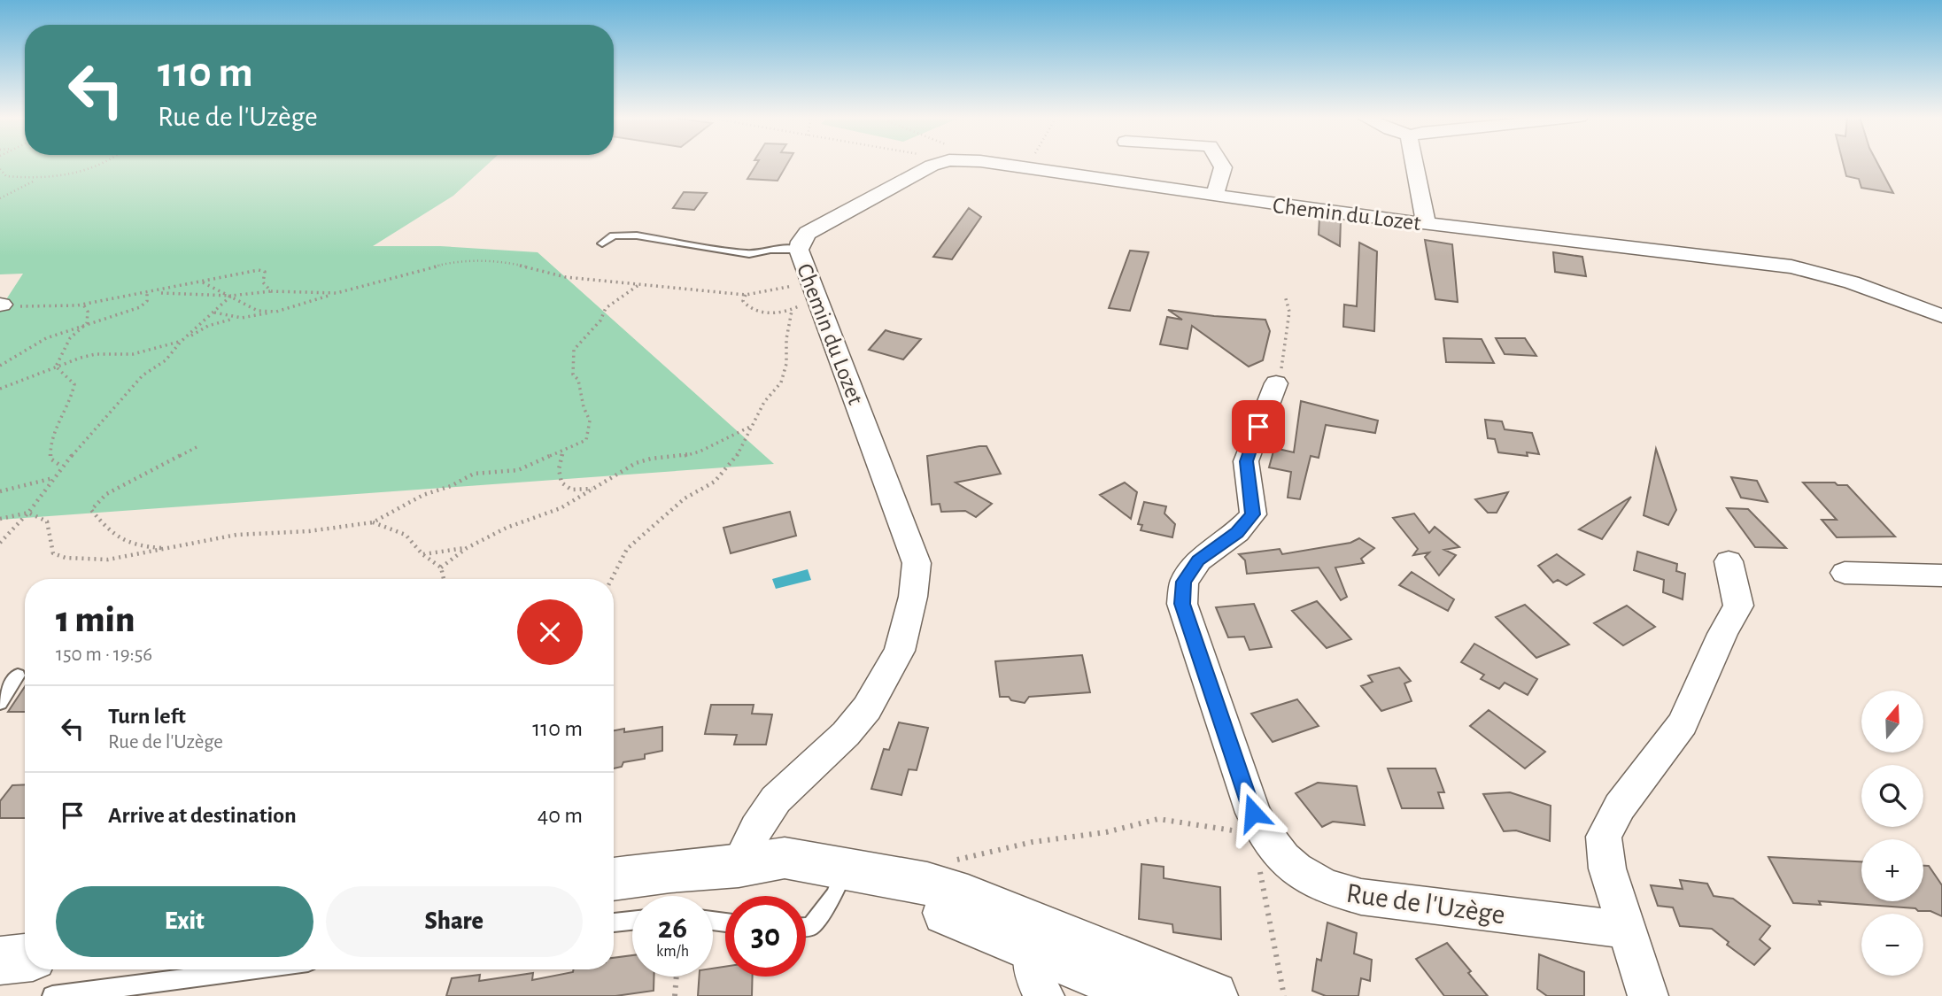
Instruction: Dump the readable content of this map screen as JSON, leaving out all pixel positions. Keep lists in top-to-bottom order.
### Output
{
  "streets": {
    "street": ["Chemin du Lozet", "Rue de l'Uzège"]
  },
  "north": "top",
  "page": {
    "turn": ["110 m", "Rue de l'Uzège"],
    "heading": ["1 min", "150 m · 19:56"],
    "list": [
      {
        "name": "Turn left",
        "note": "Rue de l'Uzège",
        "value": "110 m"
      },
      {
        "name": "Arrive at destination",
        "value": "40 m"
      }
    ],
    "map_buttons": ["+", "−"],
    "buttons": ["Exit", "Share"],
    "speed": "26 km/h",
    "limit": "30"
  }
}
